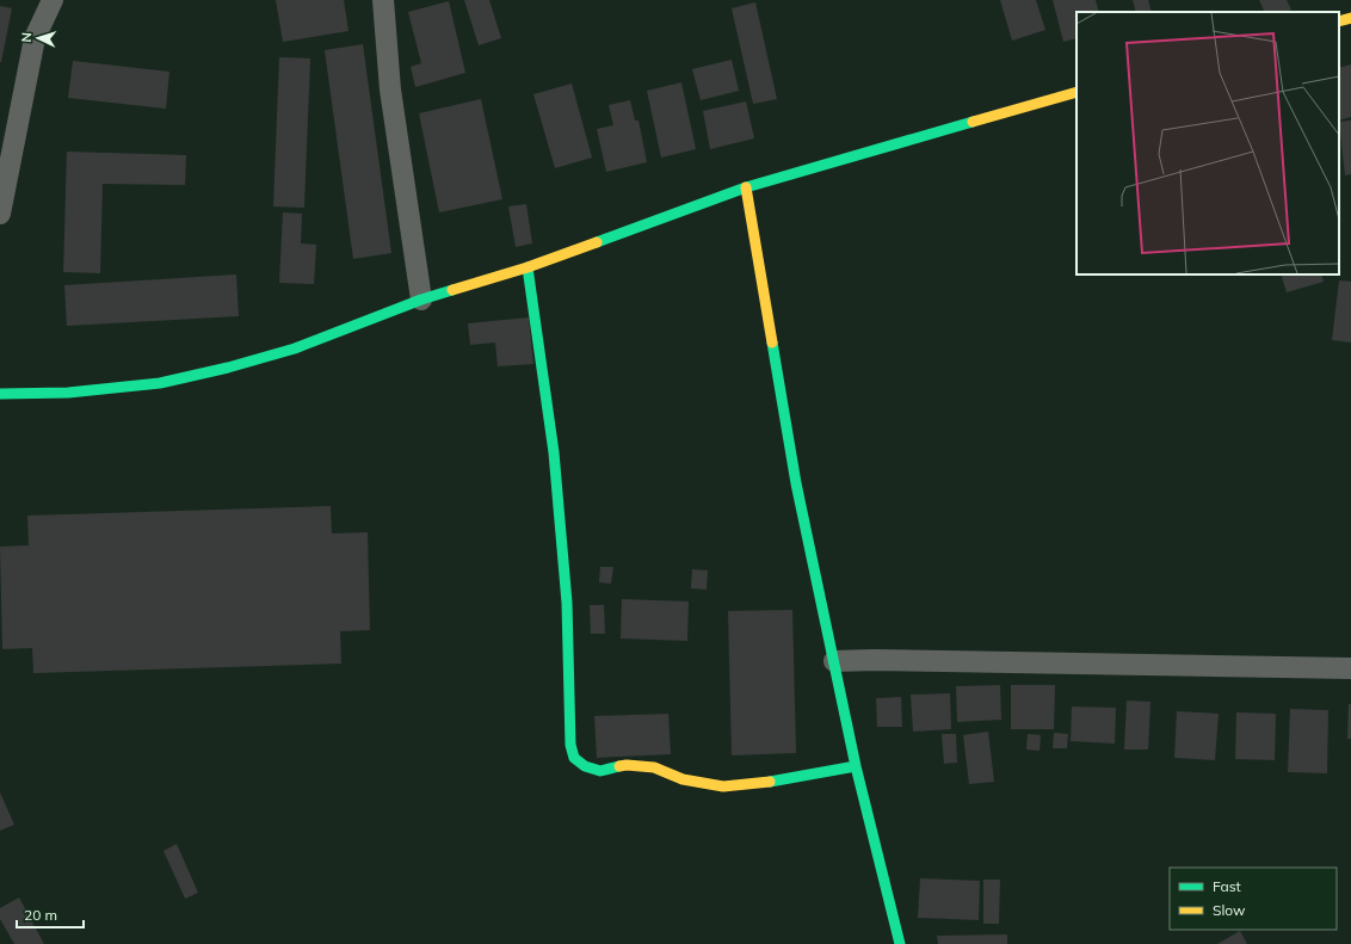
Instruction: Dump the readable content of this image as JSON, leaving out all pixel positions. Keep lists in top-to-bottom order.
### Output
{
  "legend": ["Fast", "Slow"],
  "scale_bar": "20 m",
  "north": "left"
}
